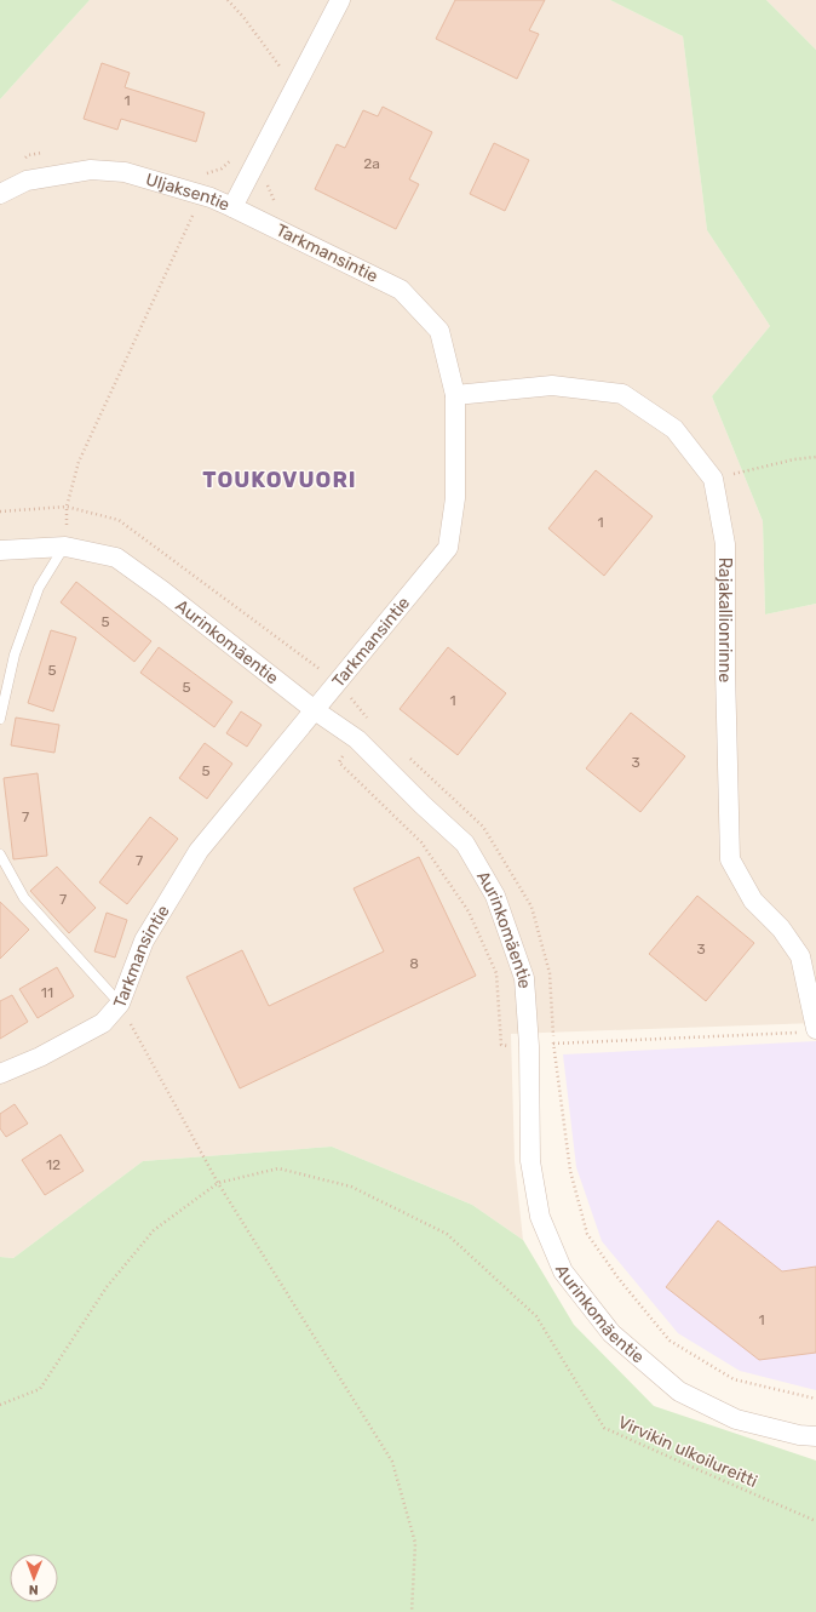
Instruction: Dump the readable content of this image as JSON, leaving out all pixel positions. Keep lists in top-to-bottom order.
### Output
{
  "streets": {
    "street": [
      "Uljaksentie",
      "Tarkmansintie",
      "Rajakallionrinne",
      "Aurinkomäentie"
    ],
    "path": ["Virvikin ulkoilureitti"]
  },
  "crossings": [
    ["Uljaksentie", "Tarkmansintie"],
    ["Tarkmansintie", "Rajakallionrinne"],
    ["Tarkmansintie", "Aurinkomäentie"]
  ],
  "districts": ["TOUKOVUORI"],
  "house_numbers": [
    "1",
    "2a",
    "1",
    "5",
    "5",
    "5",
    "1",
    "3",
    "5",
    "7",
    "7",
    "7",
    "3",
    "8",
    "11",
    "12",
    "1"
  ],
  "north": "bottom"
}
